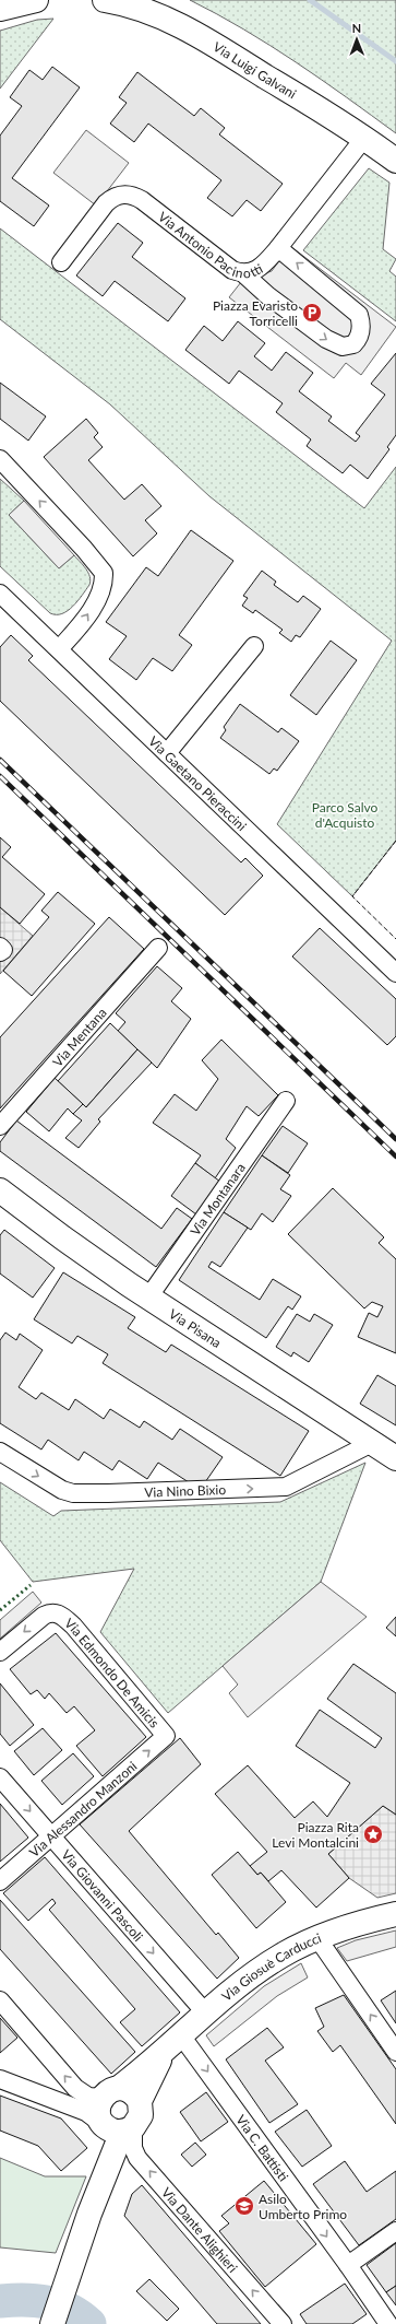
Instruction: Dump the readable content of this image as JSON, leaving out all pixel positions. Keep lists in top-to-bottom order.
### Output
{
  "streets": {
    "main road": ["Via Luigi Galvani", "Via Pisana", "Via Giosuè Carducci"],
    "street": [
      "Via Antonio Pacinotti",
      "Via Gaetano Pieraccini",
      "Via Mentana",
      "Via Montanara",
      "Via Nino Bixio",
      "Via Edmondo De Amicis",
      "Via Alessandro Manzoni",
      "Via Giovanni Pascoli",
      "Via C. Battisti",
      "Via Dante Alighieri"
    ]
  },
  "crossings": [
    ["Via Luigi Galvani", "Via Antonio Pacinotti"],
    ["Via Montanara", "Via Pisana"],
    ["Via Pisana", "Via Nino Bixio"],
    ["Via Edmondo De Amicis", "Via Alessandro Manzoni"],
    ["Via Alessandro Manzoni", "Via Giovanni Pascoli"],
    ["Via Giovanni Pascoli", "Via Giosuè Carducci"],
    ["Via Giosuè Carducci", "Via C. Battisti"],
    ["Via Giosuè Carducci", "Via Dante Alighieri"]
  ],
  "one_way": [
    "Via Nino Bixio",
    "Via Alessandro Manzoni",
    "Via C. Battisti",
    "Via Dante Alighieri"
  ],
  "parks": ["Parco Salvo d'Acquisto"],
  "places": {
    "parking": ["Piazza Evaristo Torricelli"],
    "place": ["Piazza Rita Levi Montalcini"],
    "school or university": ["Asilo Umberto Primo"]
  },
  "north": "top"
}
